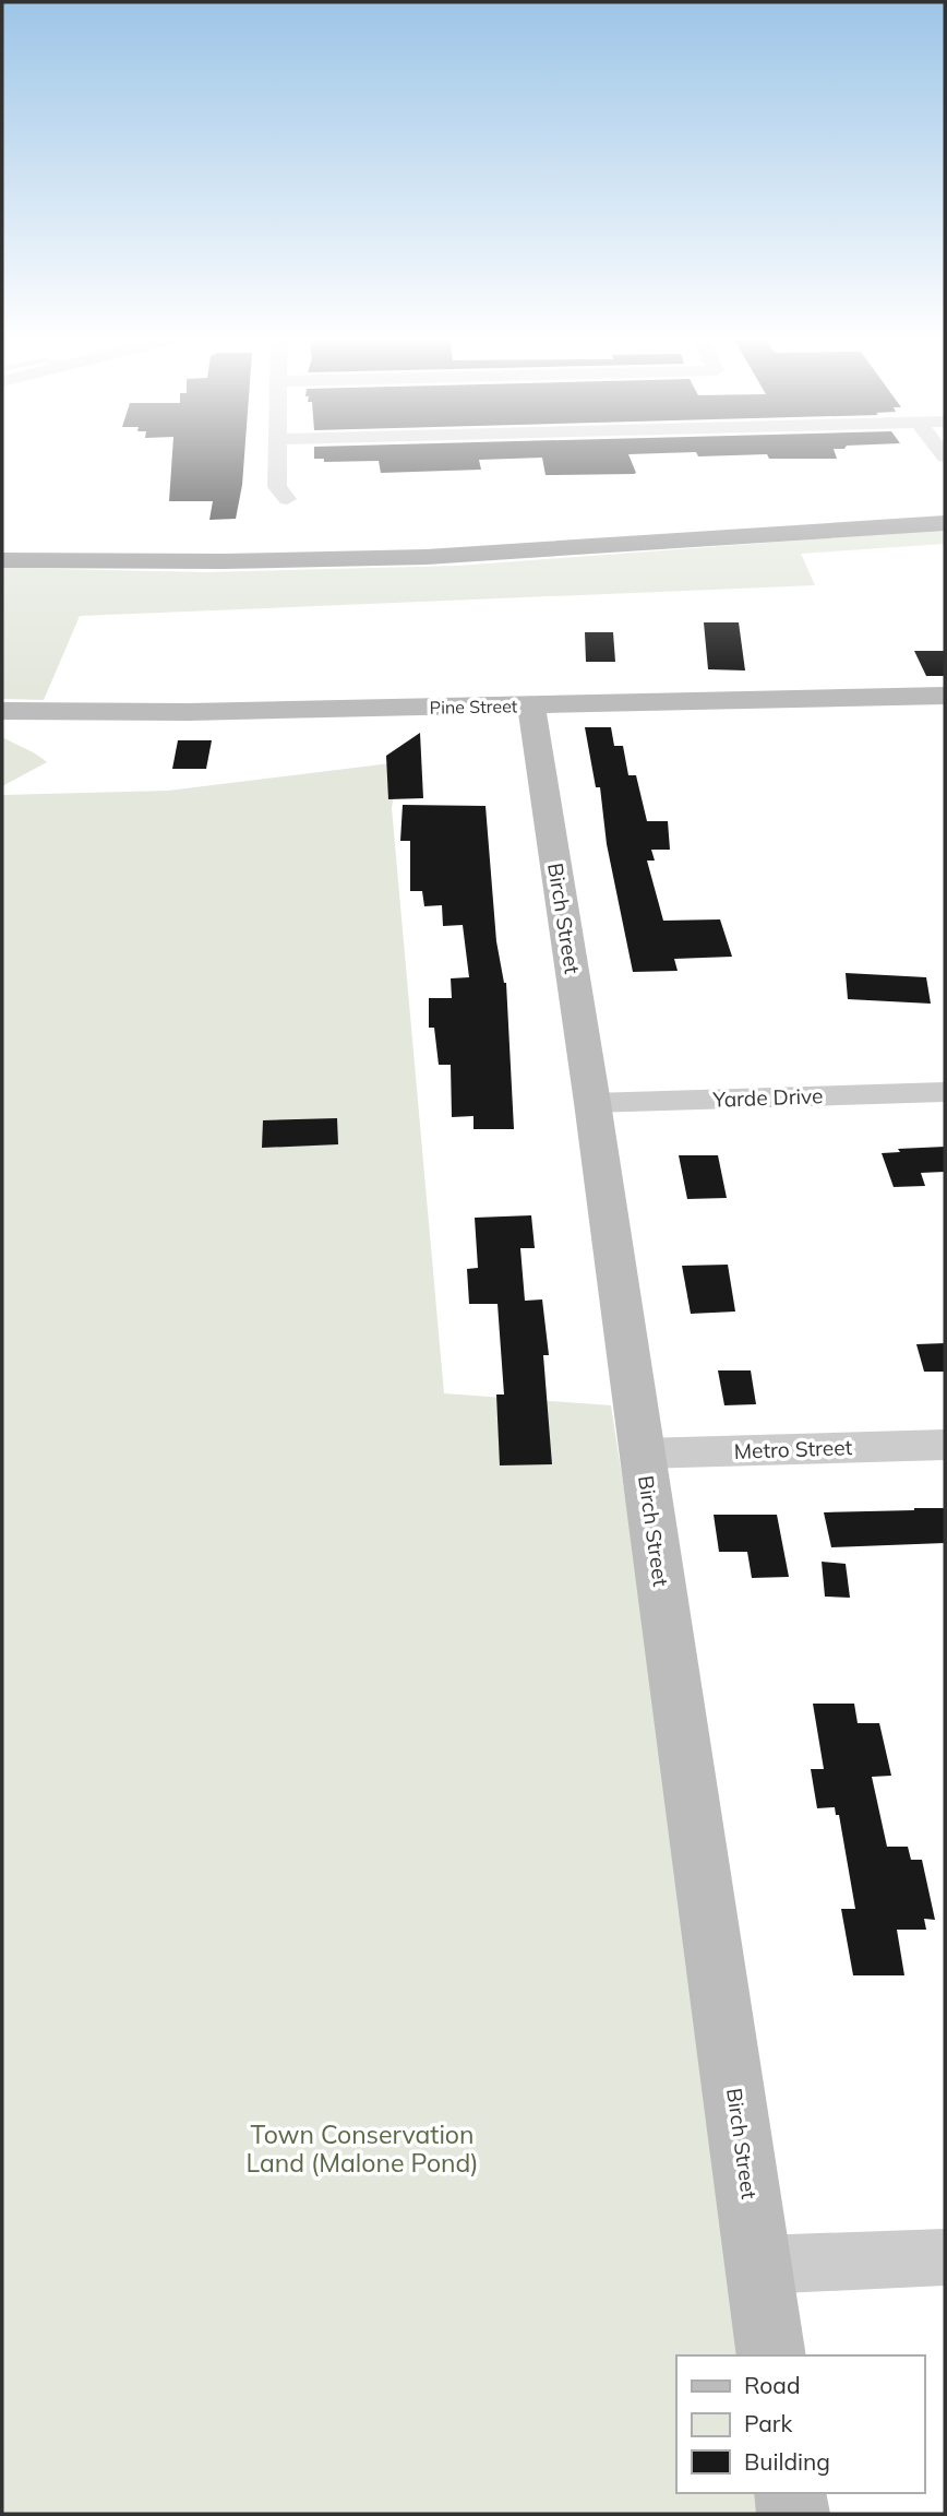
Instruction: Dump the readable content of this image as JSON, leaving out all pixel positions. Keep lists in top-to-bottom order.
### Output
{
  "streets": {
    "main road": ["Pine Street", "Birch Street"],
    "street": ["Yarde Drive", "Metro Street"]
  },
  "crossings": [
    ["Pine Street", "Birch Street"],
    ["Birch Street", "Yarde Drive"],
    ["Birch Street", "Metro Street"]
  ],
  "parks": ["Town Conservation Land (Malone Pond)"],
  "legend": ["Road", "Park", "Building"]
}
